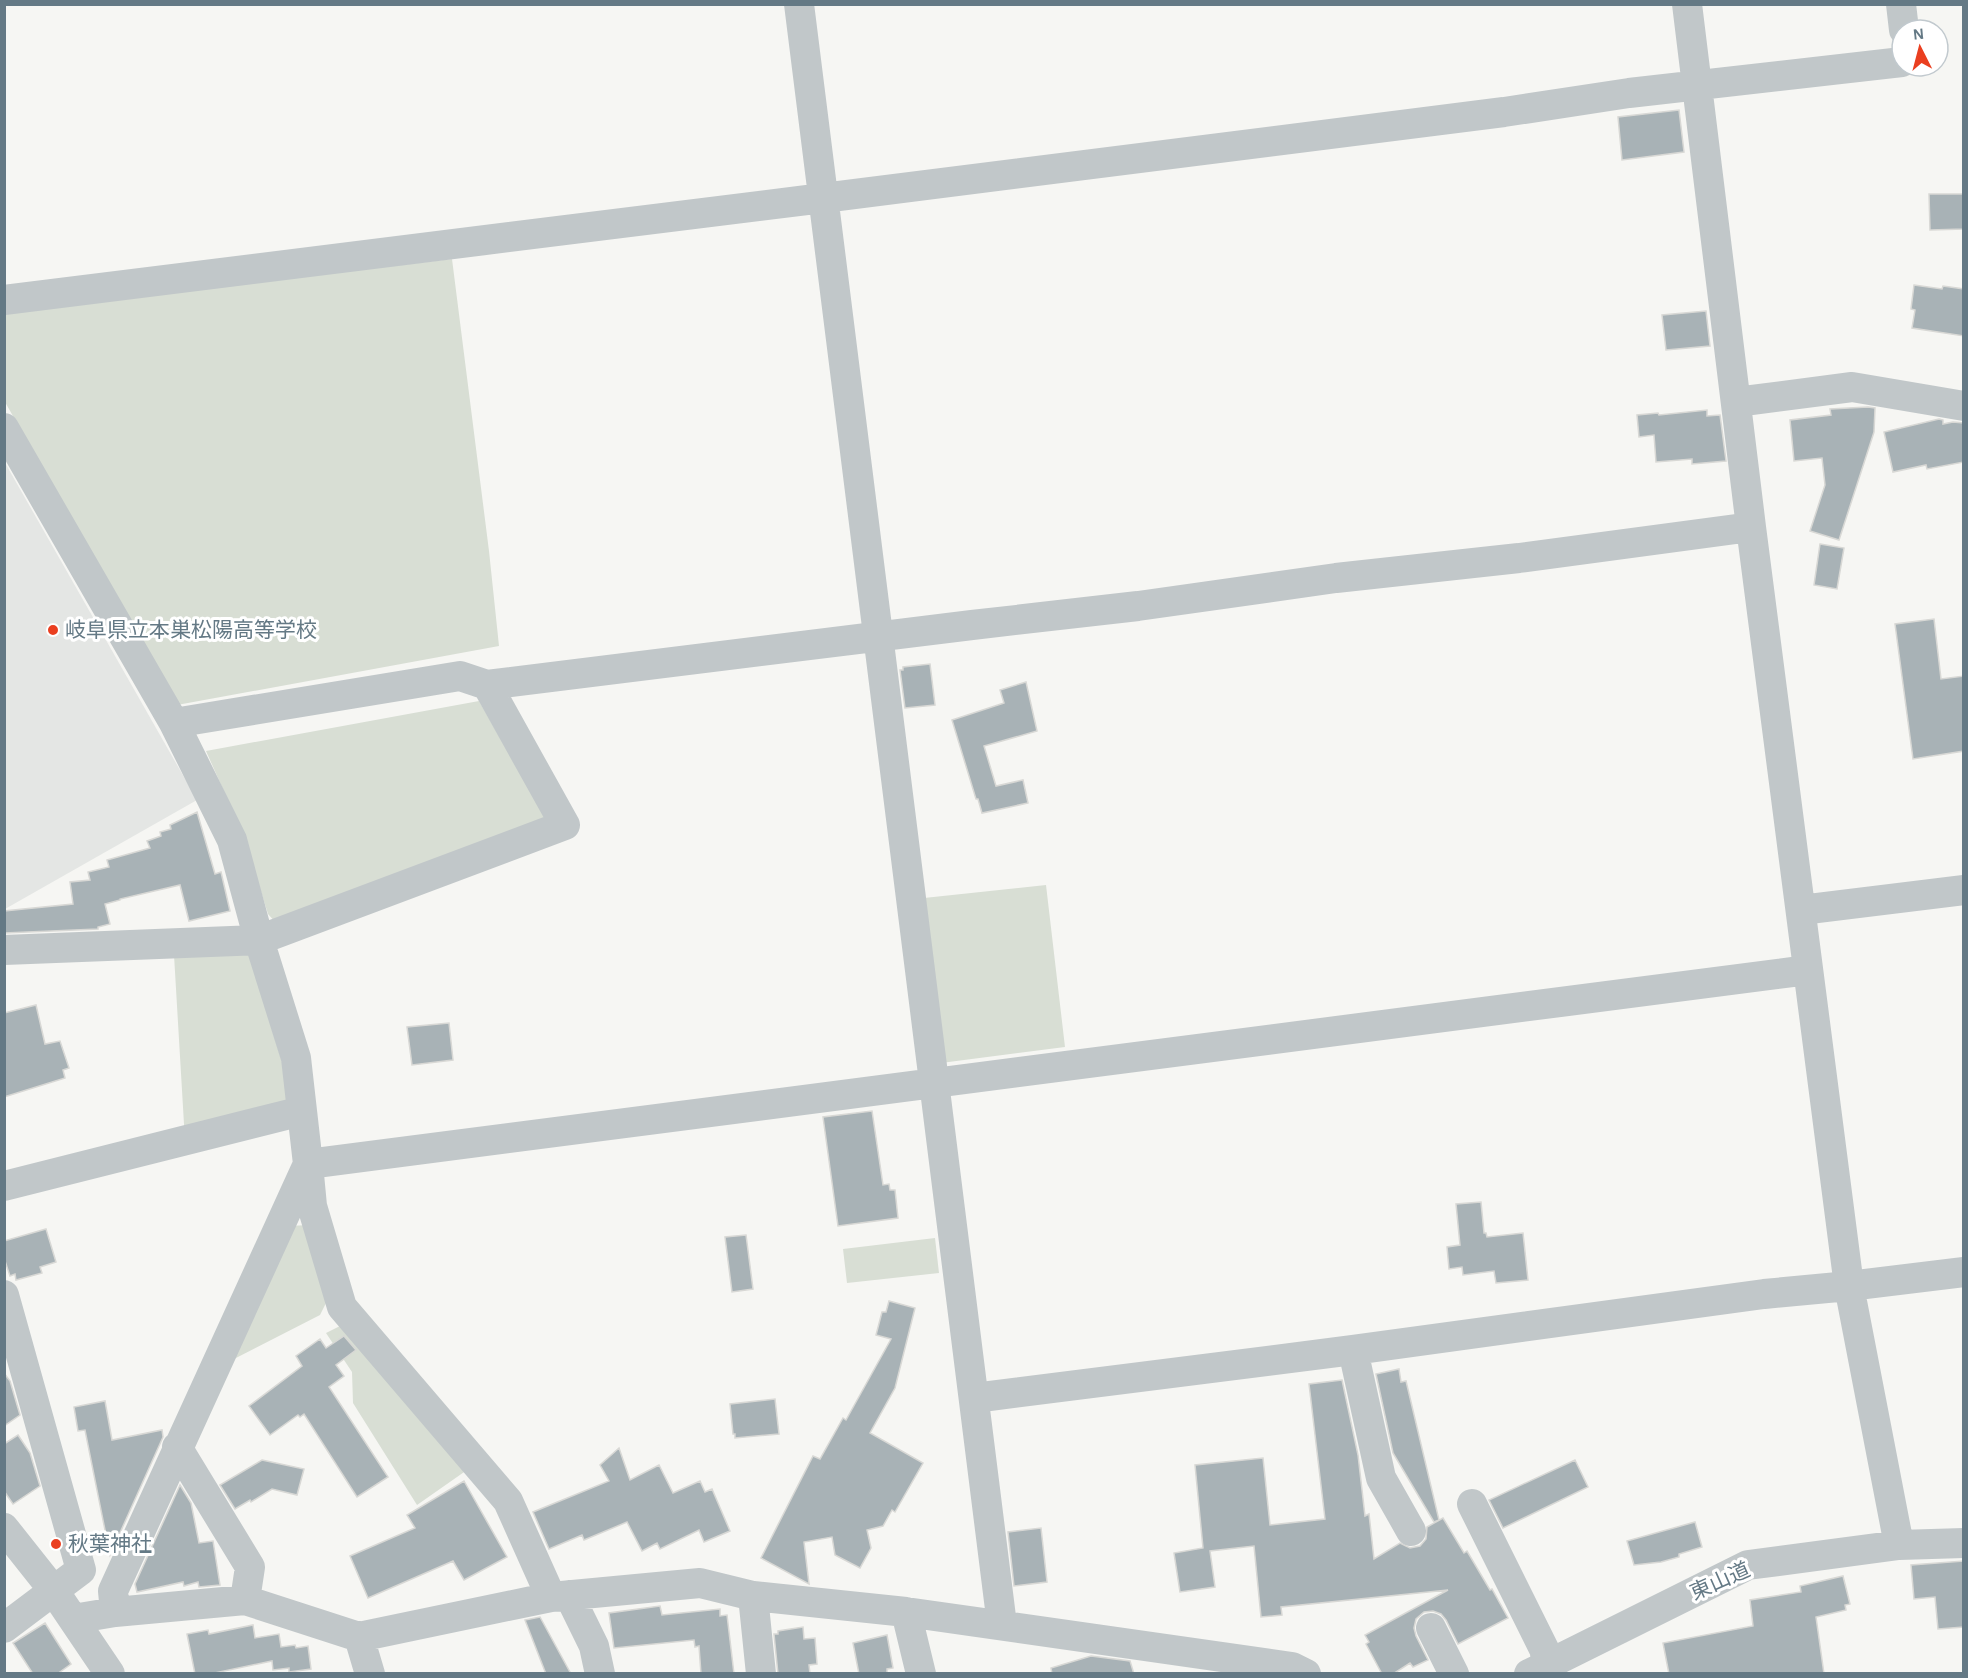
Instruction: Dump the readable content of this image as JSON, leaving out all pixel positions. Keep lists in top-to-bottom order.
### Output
{
  "streets": {
    "street": ["東山道"]
  },
  "places": ["岐阜県立本巣松陽高等学校", "秋葉神社"],
  "north": "top"
}
